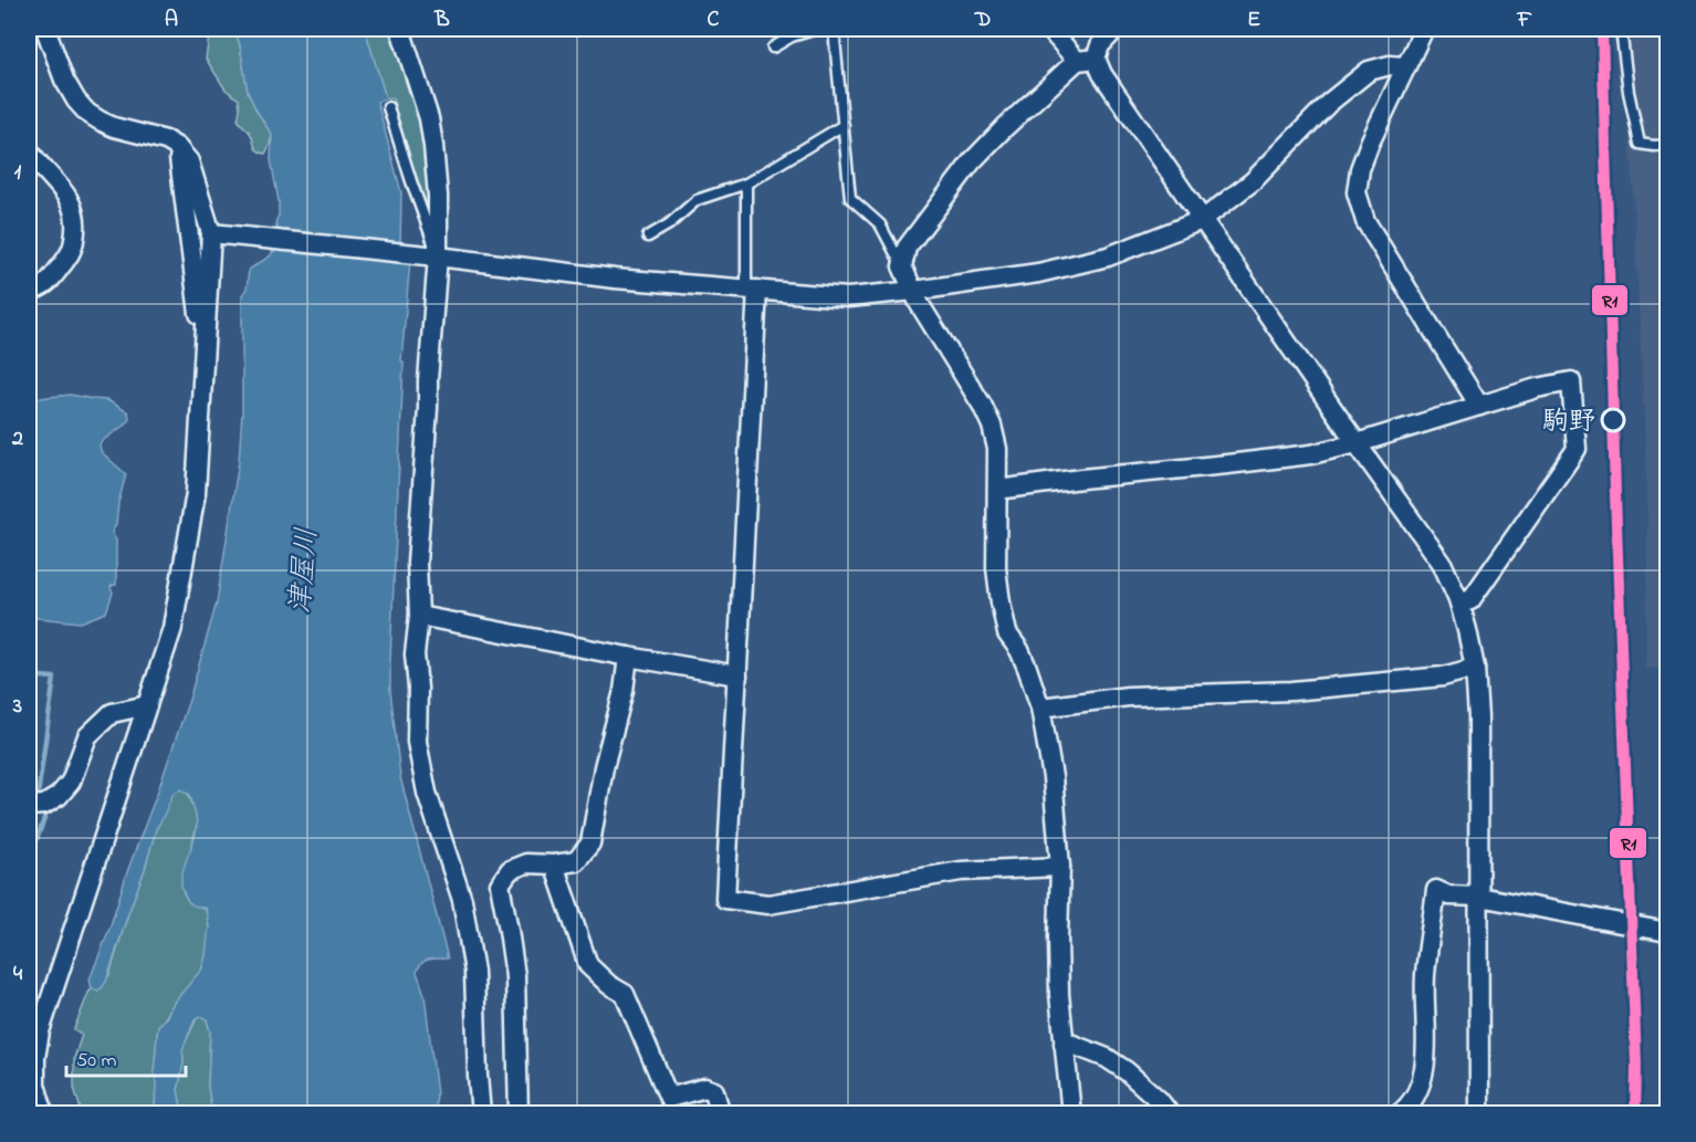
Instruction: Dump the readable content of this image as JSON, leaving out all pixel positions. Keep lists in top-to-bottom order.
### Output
{
  "water": ["津屋川"],
  "places": ["駒野"],
  "lines": ["transit line R1"],
  "scale_bar": "50 m",
  "grid": {
    "columns": [
      "A",
      "B",
      "C",
      "D",
      "E",
      "F"
    ],
    "rows": [
      "1",
      "2",
      "3",
      "4"
    ]
  }
}
